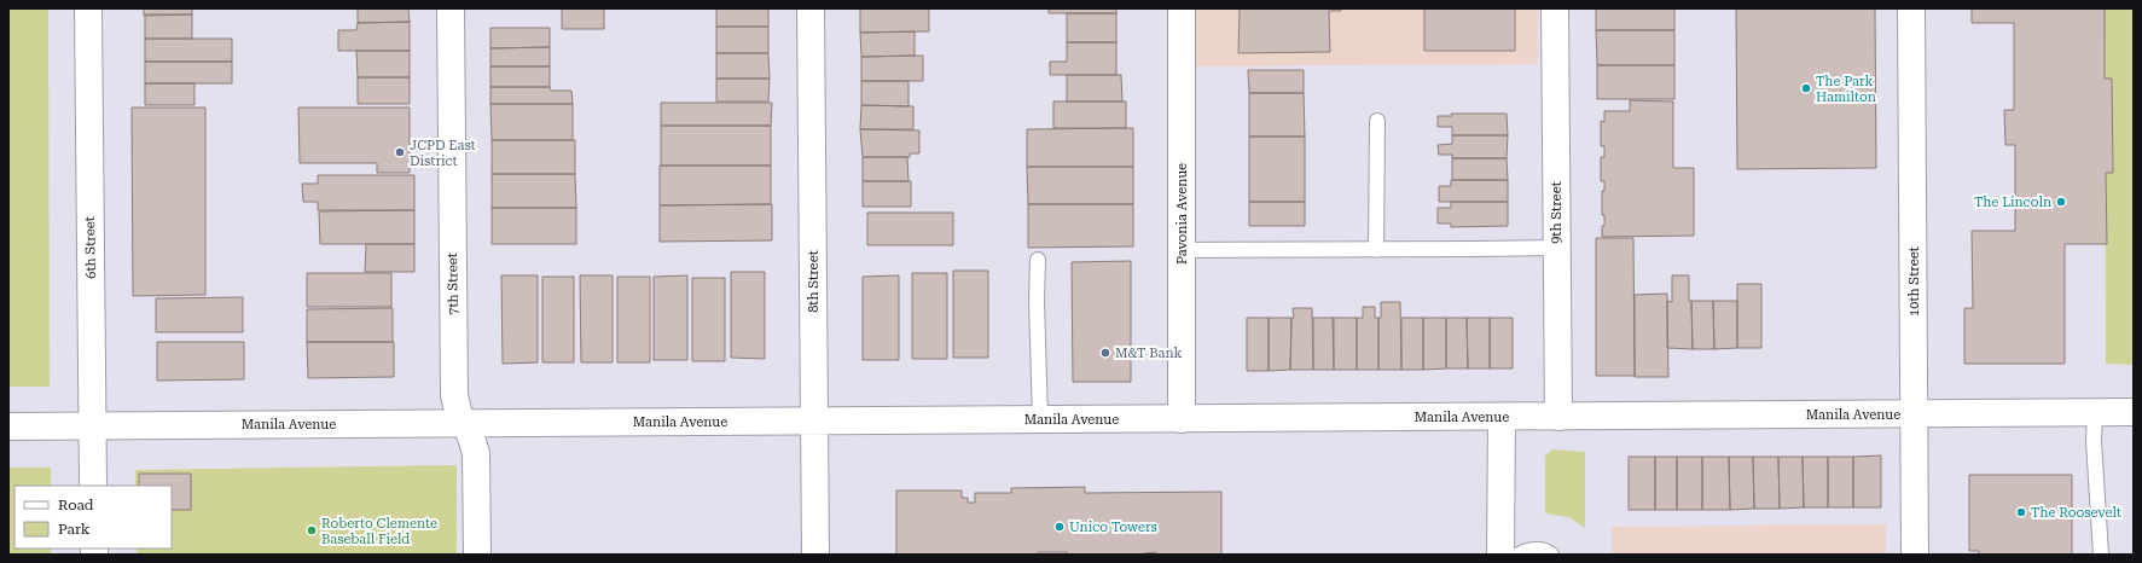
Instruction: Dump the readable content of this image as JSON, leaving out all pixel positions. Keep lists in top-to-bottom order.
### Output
{
  "streets": {
    "street": [
      "9th Street",
      "Pavonia Avenue",
      "6th Street",
      "8th Street",
      "10th Street",
      "7th Street",
      "Manila Avenue"
    ]
  },
  "crossings": [
    ["9th Street", "Manila Avenue"],
    ["Pavonia Avenue", "Manila Avenue"],
    ["6th Street", "Manila Avenue"],
    ["8th Street", "Manila Avenue"],
    ["10th Street", "Manila Avenue"],
    ["7th Street", "Manila Avenue"]
  ],
  "places": [
    "The Park Hamilton",
    "JCPD East District",
    "The Lincoln",
    "M&T Bank",
    "The Roosevelt",
    "Unico Towers",
    "Roberto Clemente Baseball Field"
  ],
  "legend": ["Road", "Park"]
}
